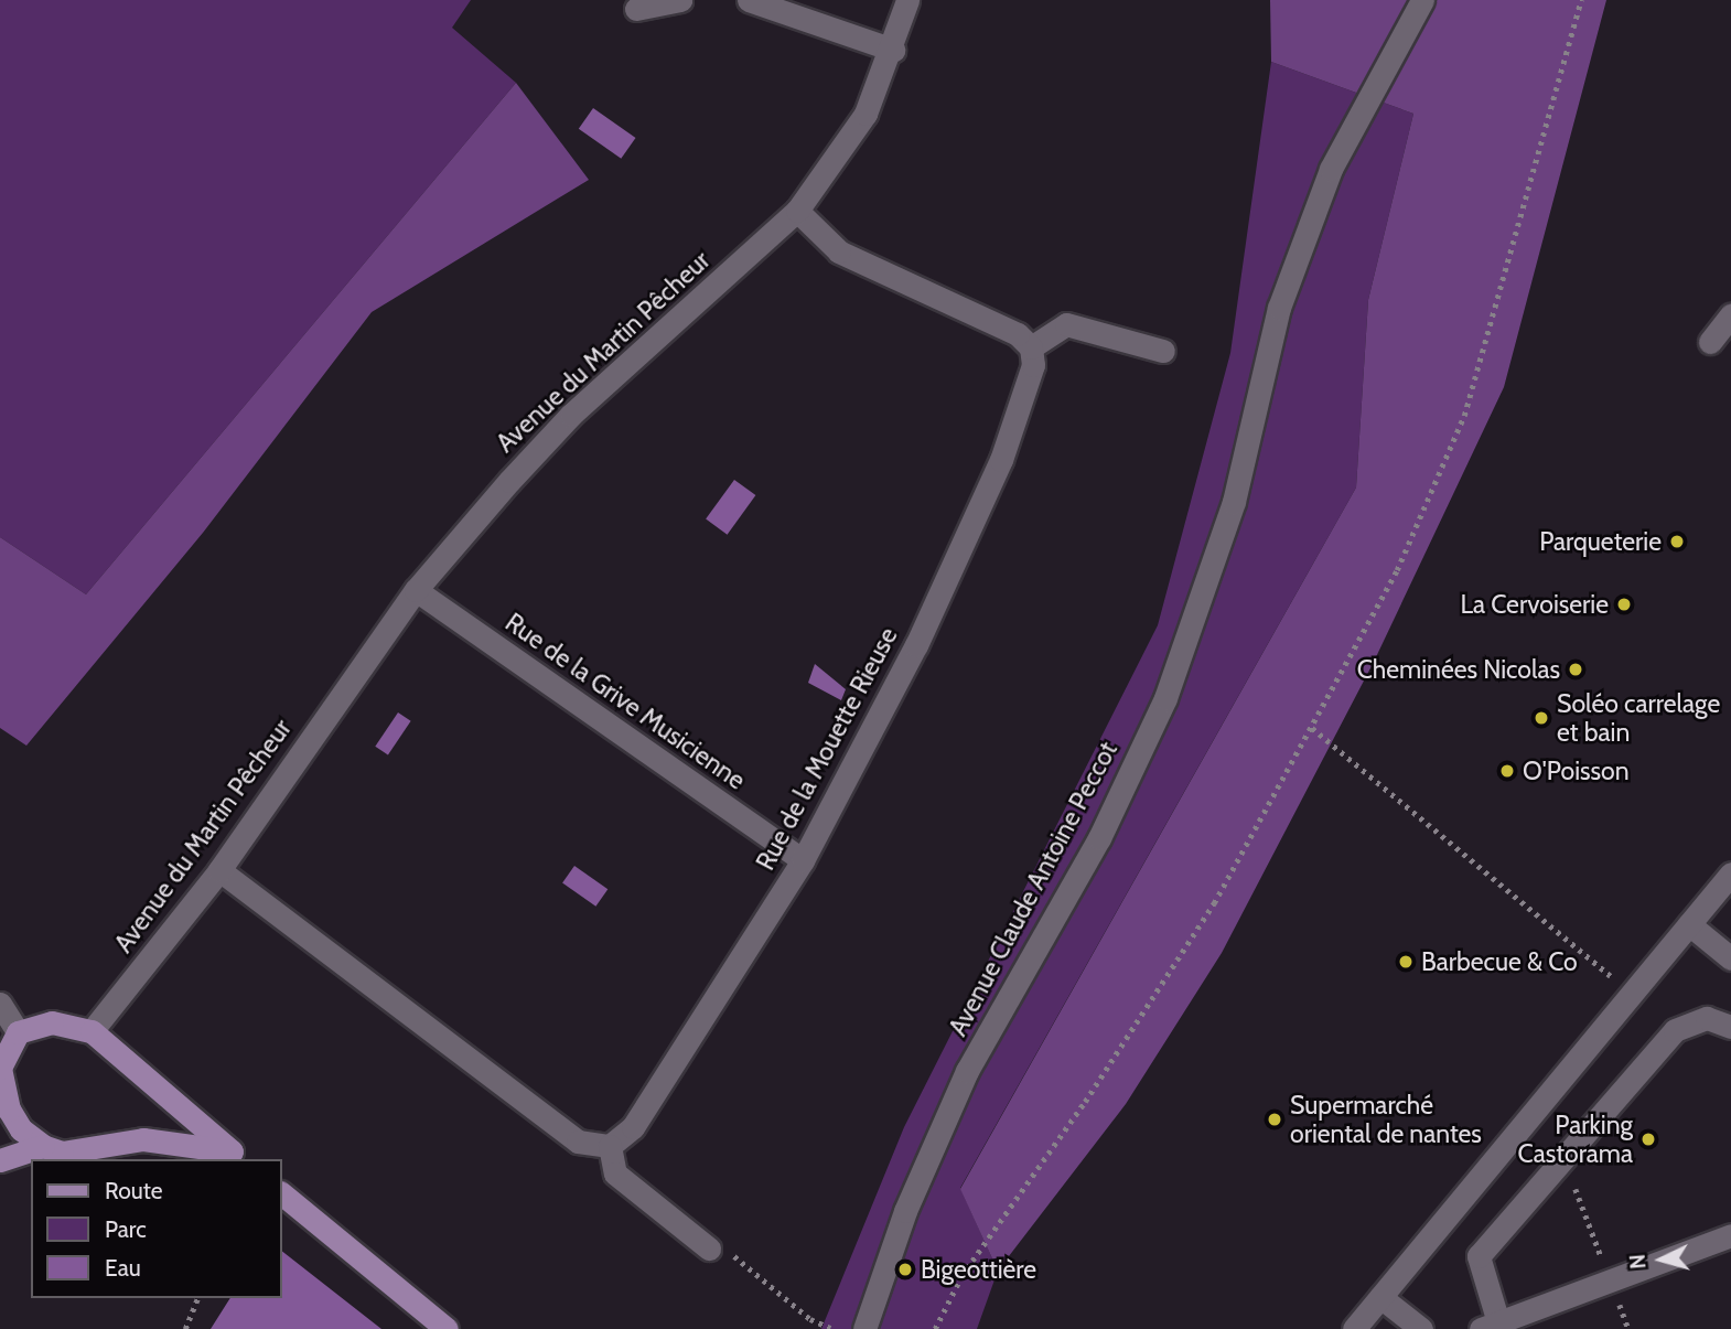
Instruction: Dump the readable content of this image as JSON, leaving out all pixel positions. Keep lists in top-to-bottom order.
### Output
{
  "streets": {
    "street": [
      "Avenue du Martin Pêcheur",
      "Rue de la Grive Musicienne",
      "Rue de la Mouette Rieuse",
      "Avenue Claude Antoine Peccot"
    ]
  },
  "crossings": [
    ["Avenue du Martin Pêcheur", "Rue de la Grive Musicienne"],
    ["Rue de la Grive Musicienne", "Rue de la Mouette Rieuse"]
  ],
  "places": [
    "Parqueterie",
    "La Cervoiserie",
    "Cheminées Nicolas",
    "Soléo carrelage et bain",
    "O'Poisson",
    "Barbecue & Co",
    "Supermarché oriental de nantes",
    "Parking Castorama",
    "Bigeottière"
  ],
  "legend": ["Route", "Parc", "Eau"],
  "north": "left"
}
